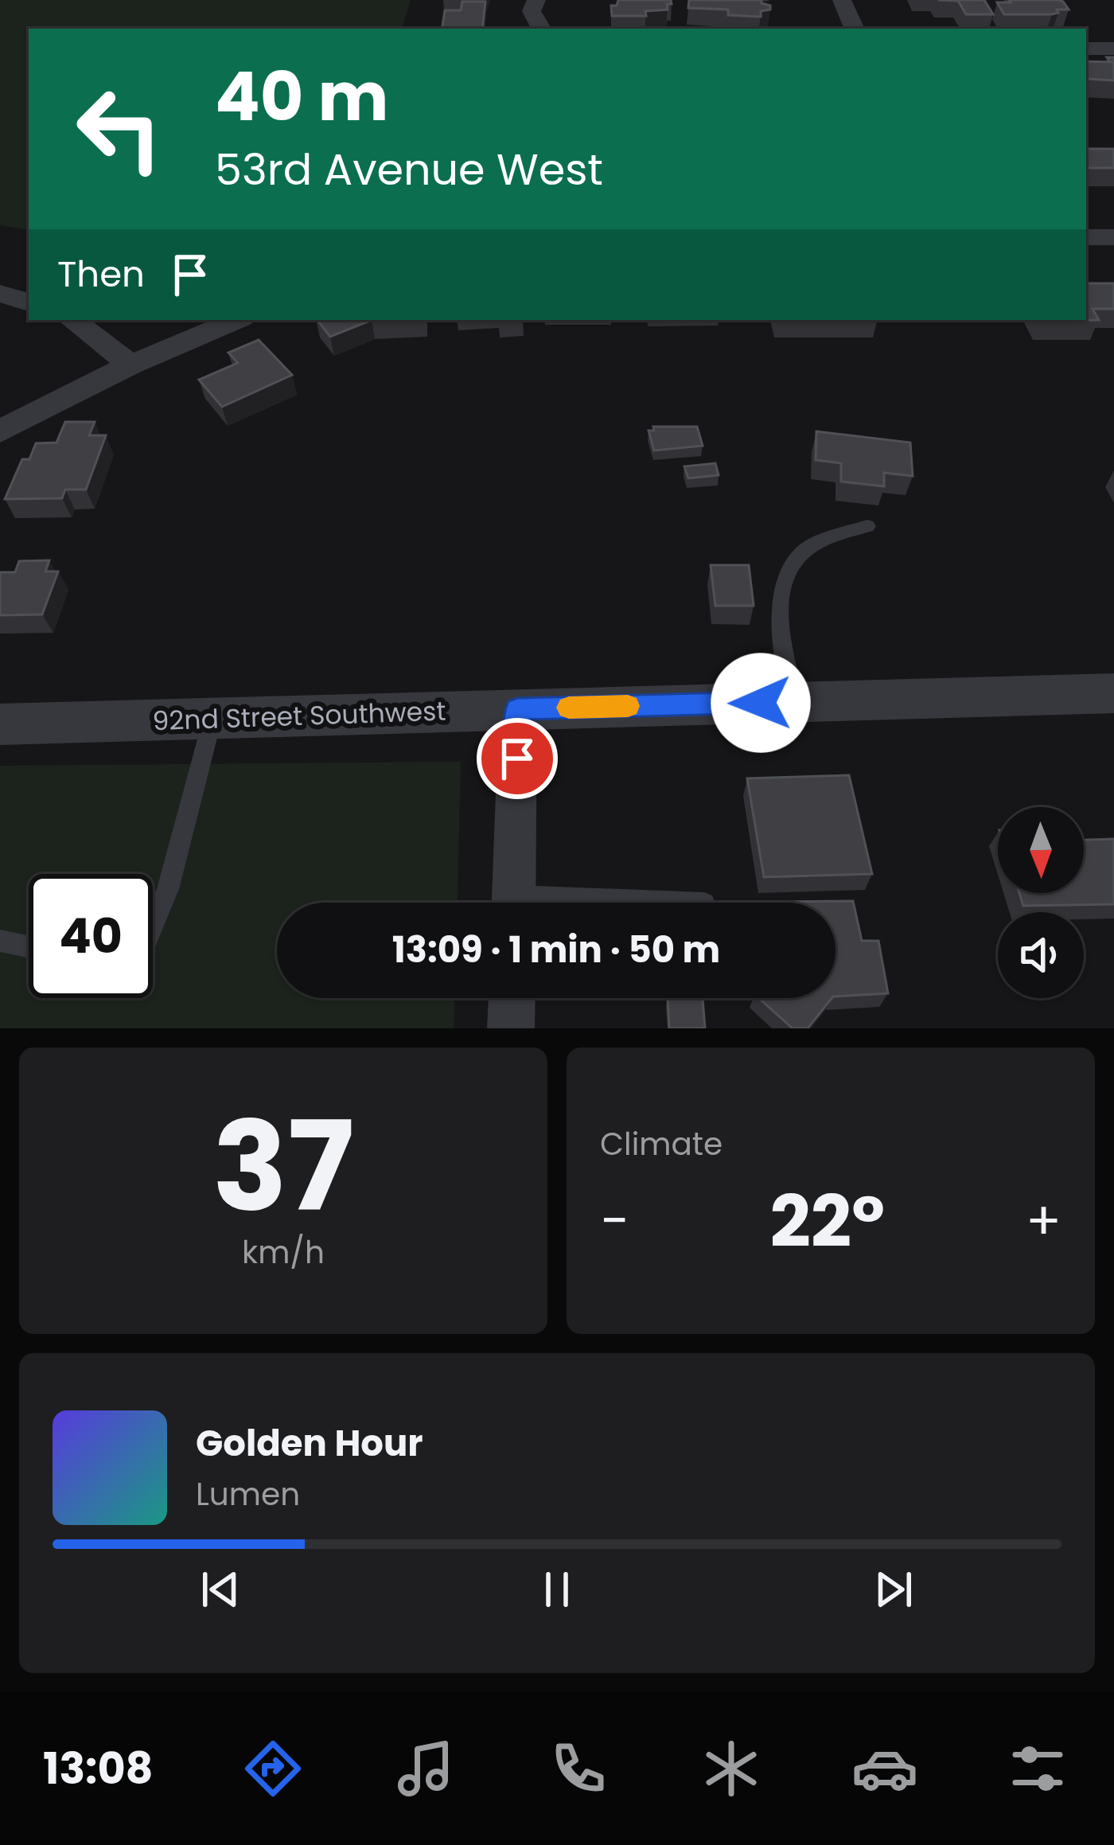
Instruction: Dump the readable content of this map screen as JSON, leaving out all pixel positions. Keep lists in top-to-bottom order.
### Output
{
  "streets": {
    "street": ["92nd Street Southwest"]
  },
  "north": "bottom",
  "page": {
    "turn": ["40 m", "53rd Avenue West"],
    "then": "Then",
    "limit": "40",
    "trip": "13:09 · 1 min · 50 m",
    "tile": [
      ["37", "km/h"],
      "Climate"
    ],
    "heat": ["−", "22°", "+"],
    "song": ["Golden Hour", "Lumen"],
    "tabs": "13:08"
  }
}
